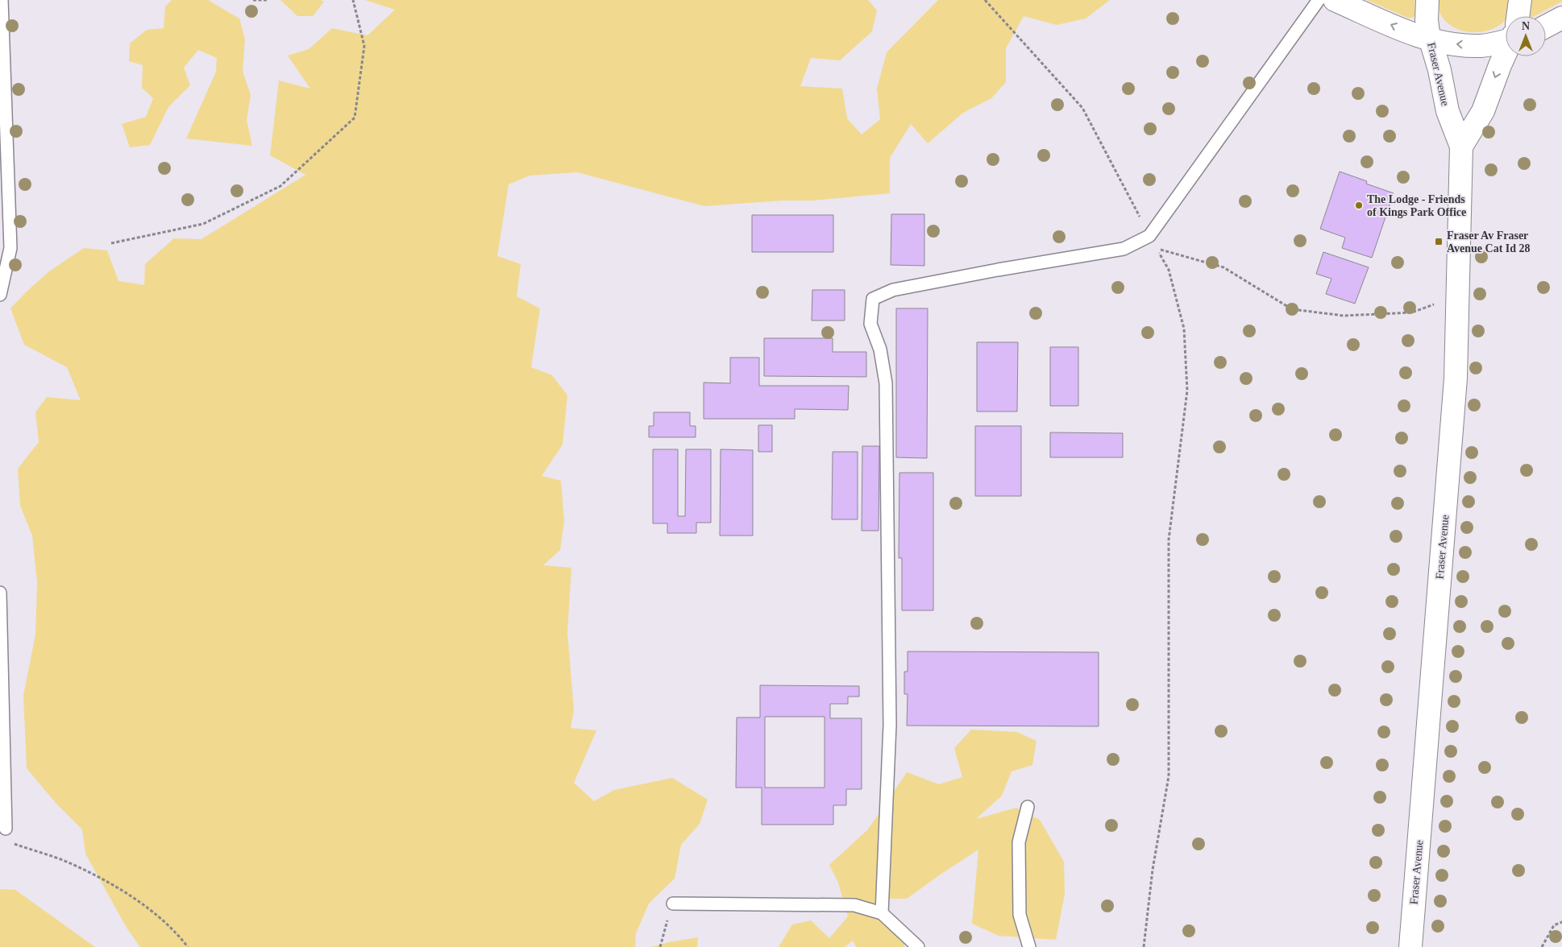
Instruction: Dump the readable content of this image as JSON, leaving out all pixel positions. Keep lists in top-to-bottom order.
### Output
{
  "streets": {
    "street": ["Fraser Avenue"]
  },
  "places": {
    "other": ["The Lodge - Friends of Kings Park Office"],
    "transit": ["Fraser Av Fraser Avenue Cat Id 28"]
  },
  "north": "top"
}
